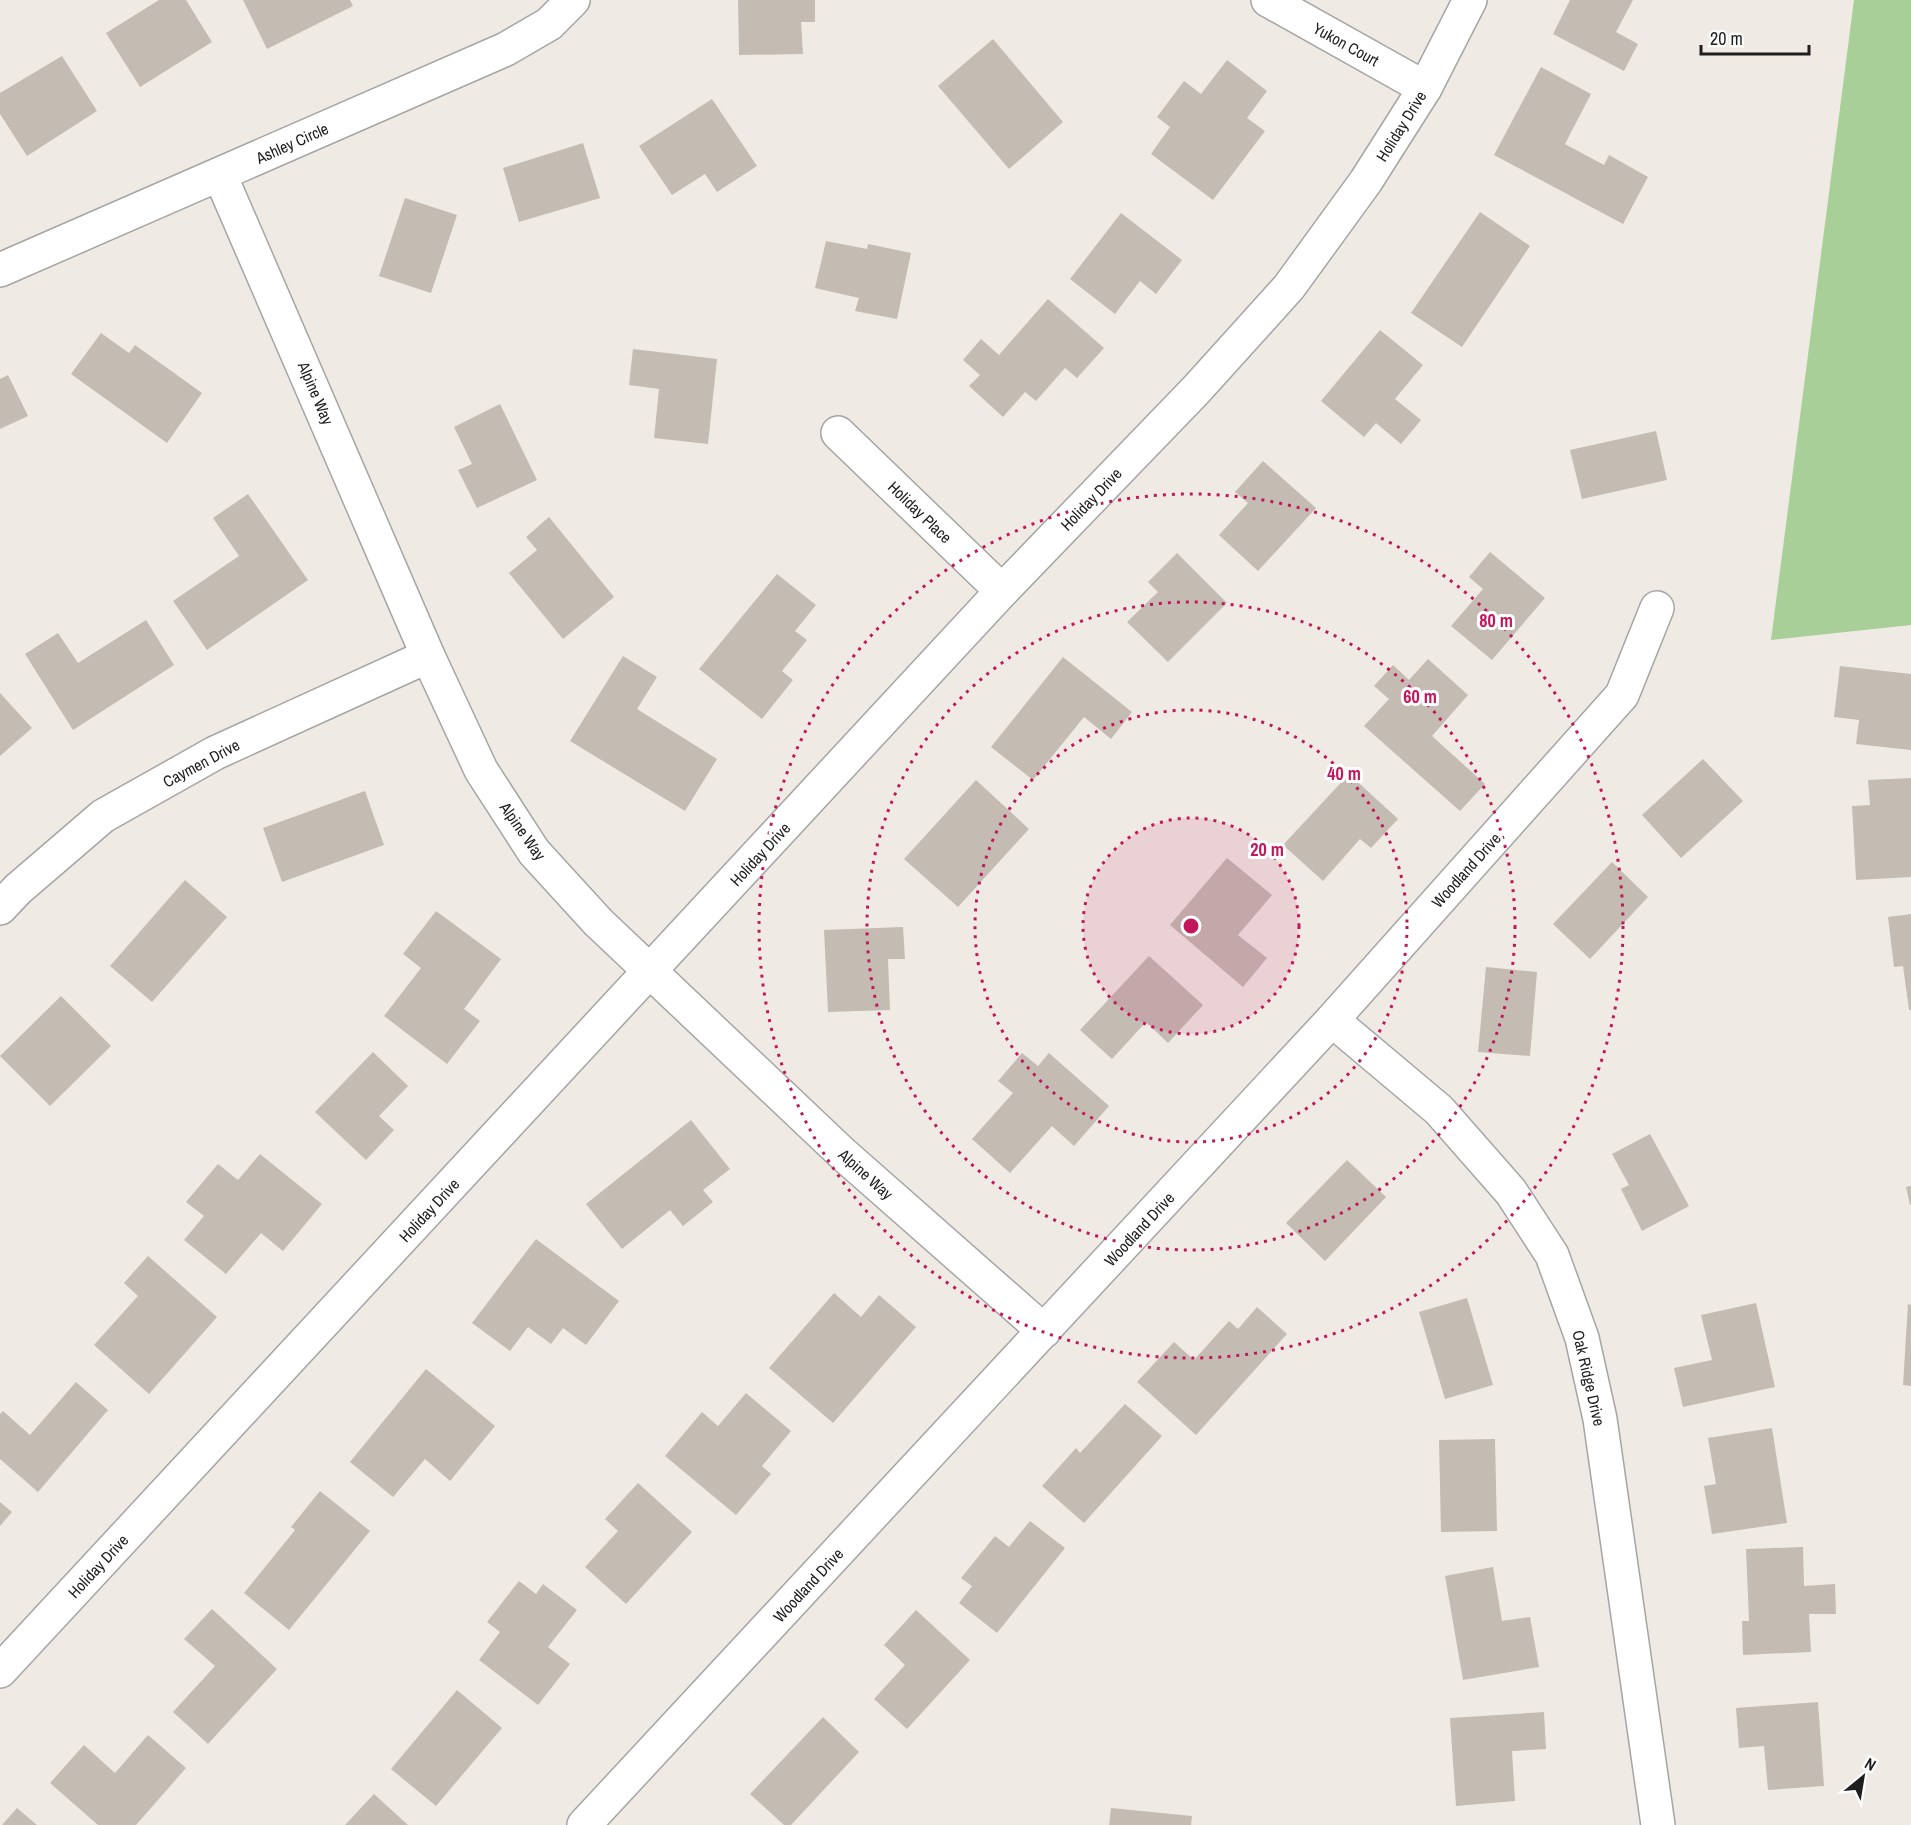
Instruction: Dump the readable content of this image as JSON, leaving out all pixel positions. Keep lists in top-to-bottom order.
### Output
{
  "streets": {
    "street": [
      "Yukon Court",
      "Holiday Drive",
      "Ashley Circle",
      "Alpine Way",
      "Holiday Place",
      "Caymen Drive",
      "Woodland Drive",
      "Oak Ridge Drive"
    ]
  },
  "crossings": [
    ["Yukon Court", "Holiday Drive"],
    ["Holiday Drive", "Alpine Way"],
    ["Holiday Drive", "Holiday Place"],
    ["Ashley Circle", "Alpine Way"],
    ["Alpine Way", "Caymen Drive"],
    ["Alpine Way", "Woodland Drive"],
    ["Woodland Drive", "Oak Ridge Drive"]
  ],
  "scale_bar": "20 m",
  "north": "top right",
  "rings": [
    "80 m",
    "60 m",
    "40 m",
    "20 m"
  ]
}
